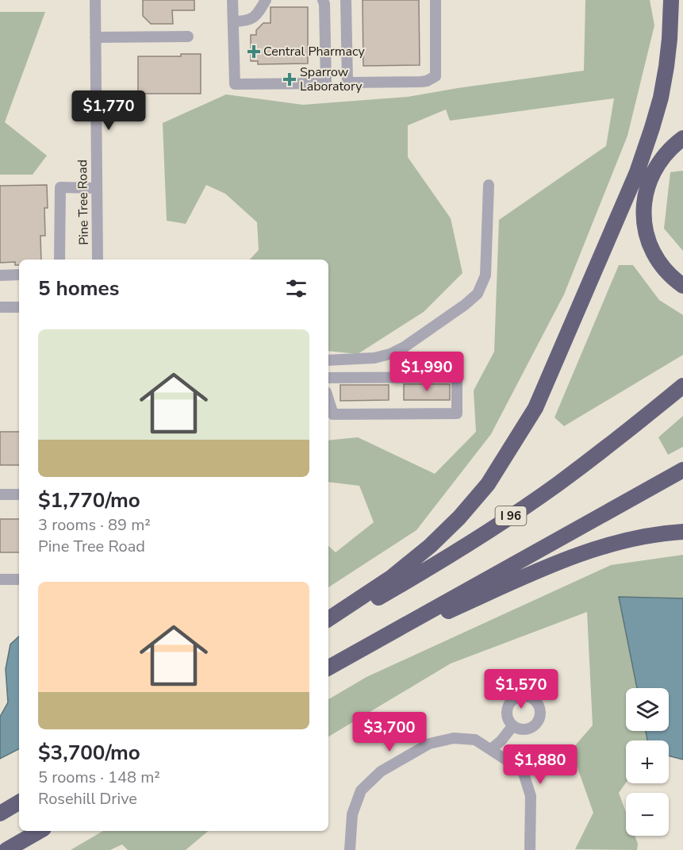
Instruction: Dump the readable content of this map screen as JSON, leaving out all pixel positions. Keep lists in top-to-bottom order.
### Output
{
  "streets": {
    "highway": ["I 96"],
    "street": ["Pine Tree Road"]
  },
  "places": {
    "health": ["Central Pharmacy", "Sparrow Laboratory"]
  },
  "page": {
    "price": [
      "$1,770",
      "$1,990",
      "$1,570",
      "$3,700",
      "$1,880"
    ],
    "heading": "5 homes",
    "list": [
      {
        "name": "$1,770/mo",
        "note": "3 rooms · 89 m² · Pine Tree Road"
      },
      {
        "name": "$3,700/mo",
        "note": "5 rooms · 148 m² · Rosehill Drive"
      }
    ],
    "map_buttons": ["+", "−"]
  }
}
